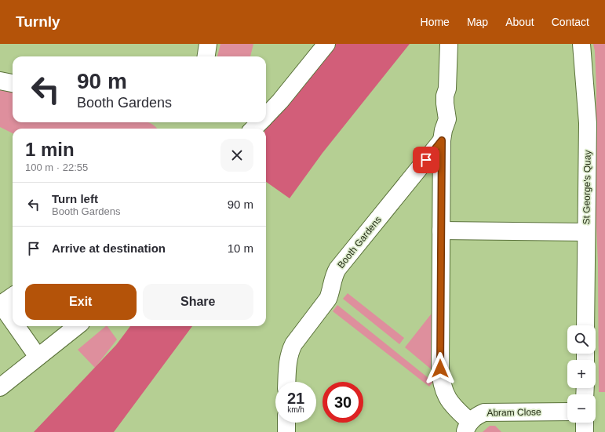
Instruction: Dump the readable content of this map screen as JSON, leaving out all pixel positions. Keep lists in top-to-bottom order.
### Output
{
  "streets": {
    "street": ["St George's Quay", "Booth Gardens", "Abram Close"]
  },
  "page": {
    "header": "Turnly",
    "nav": [
      "Home",
      "Map",
      "About",
      "Contact"
    ],
    "turn": ["90 m", "Booth Gardens"],
    "heading": ["1 min", "100 m · 22:55"],
    "list": [
      {
        "name": "Turn left",
        "note": "Booth Gardens",
        "value": "90 m"
      },
      {
        "name": "Arrive at destination",
        "value": "10 m"
      }
    ],
    "buttons": ["Exit", "Share"],
    "map_buttons": ["+", "−"],
    "speed": "21 km/h",
    "limit": "30"
  }
}
